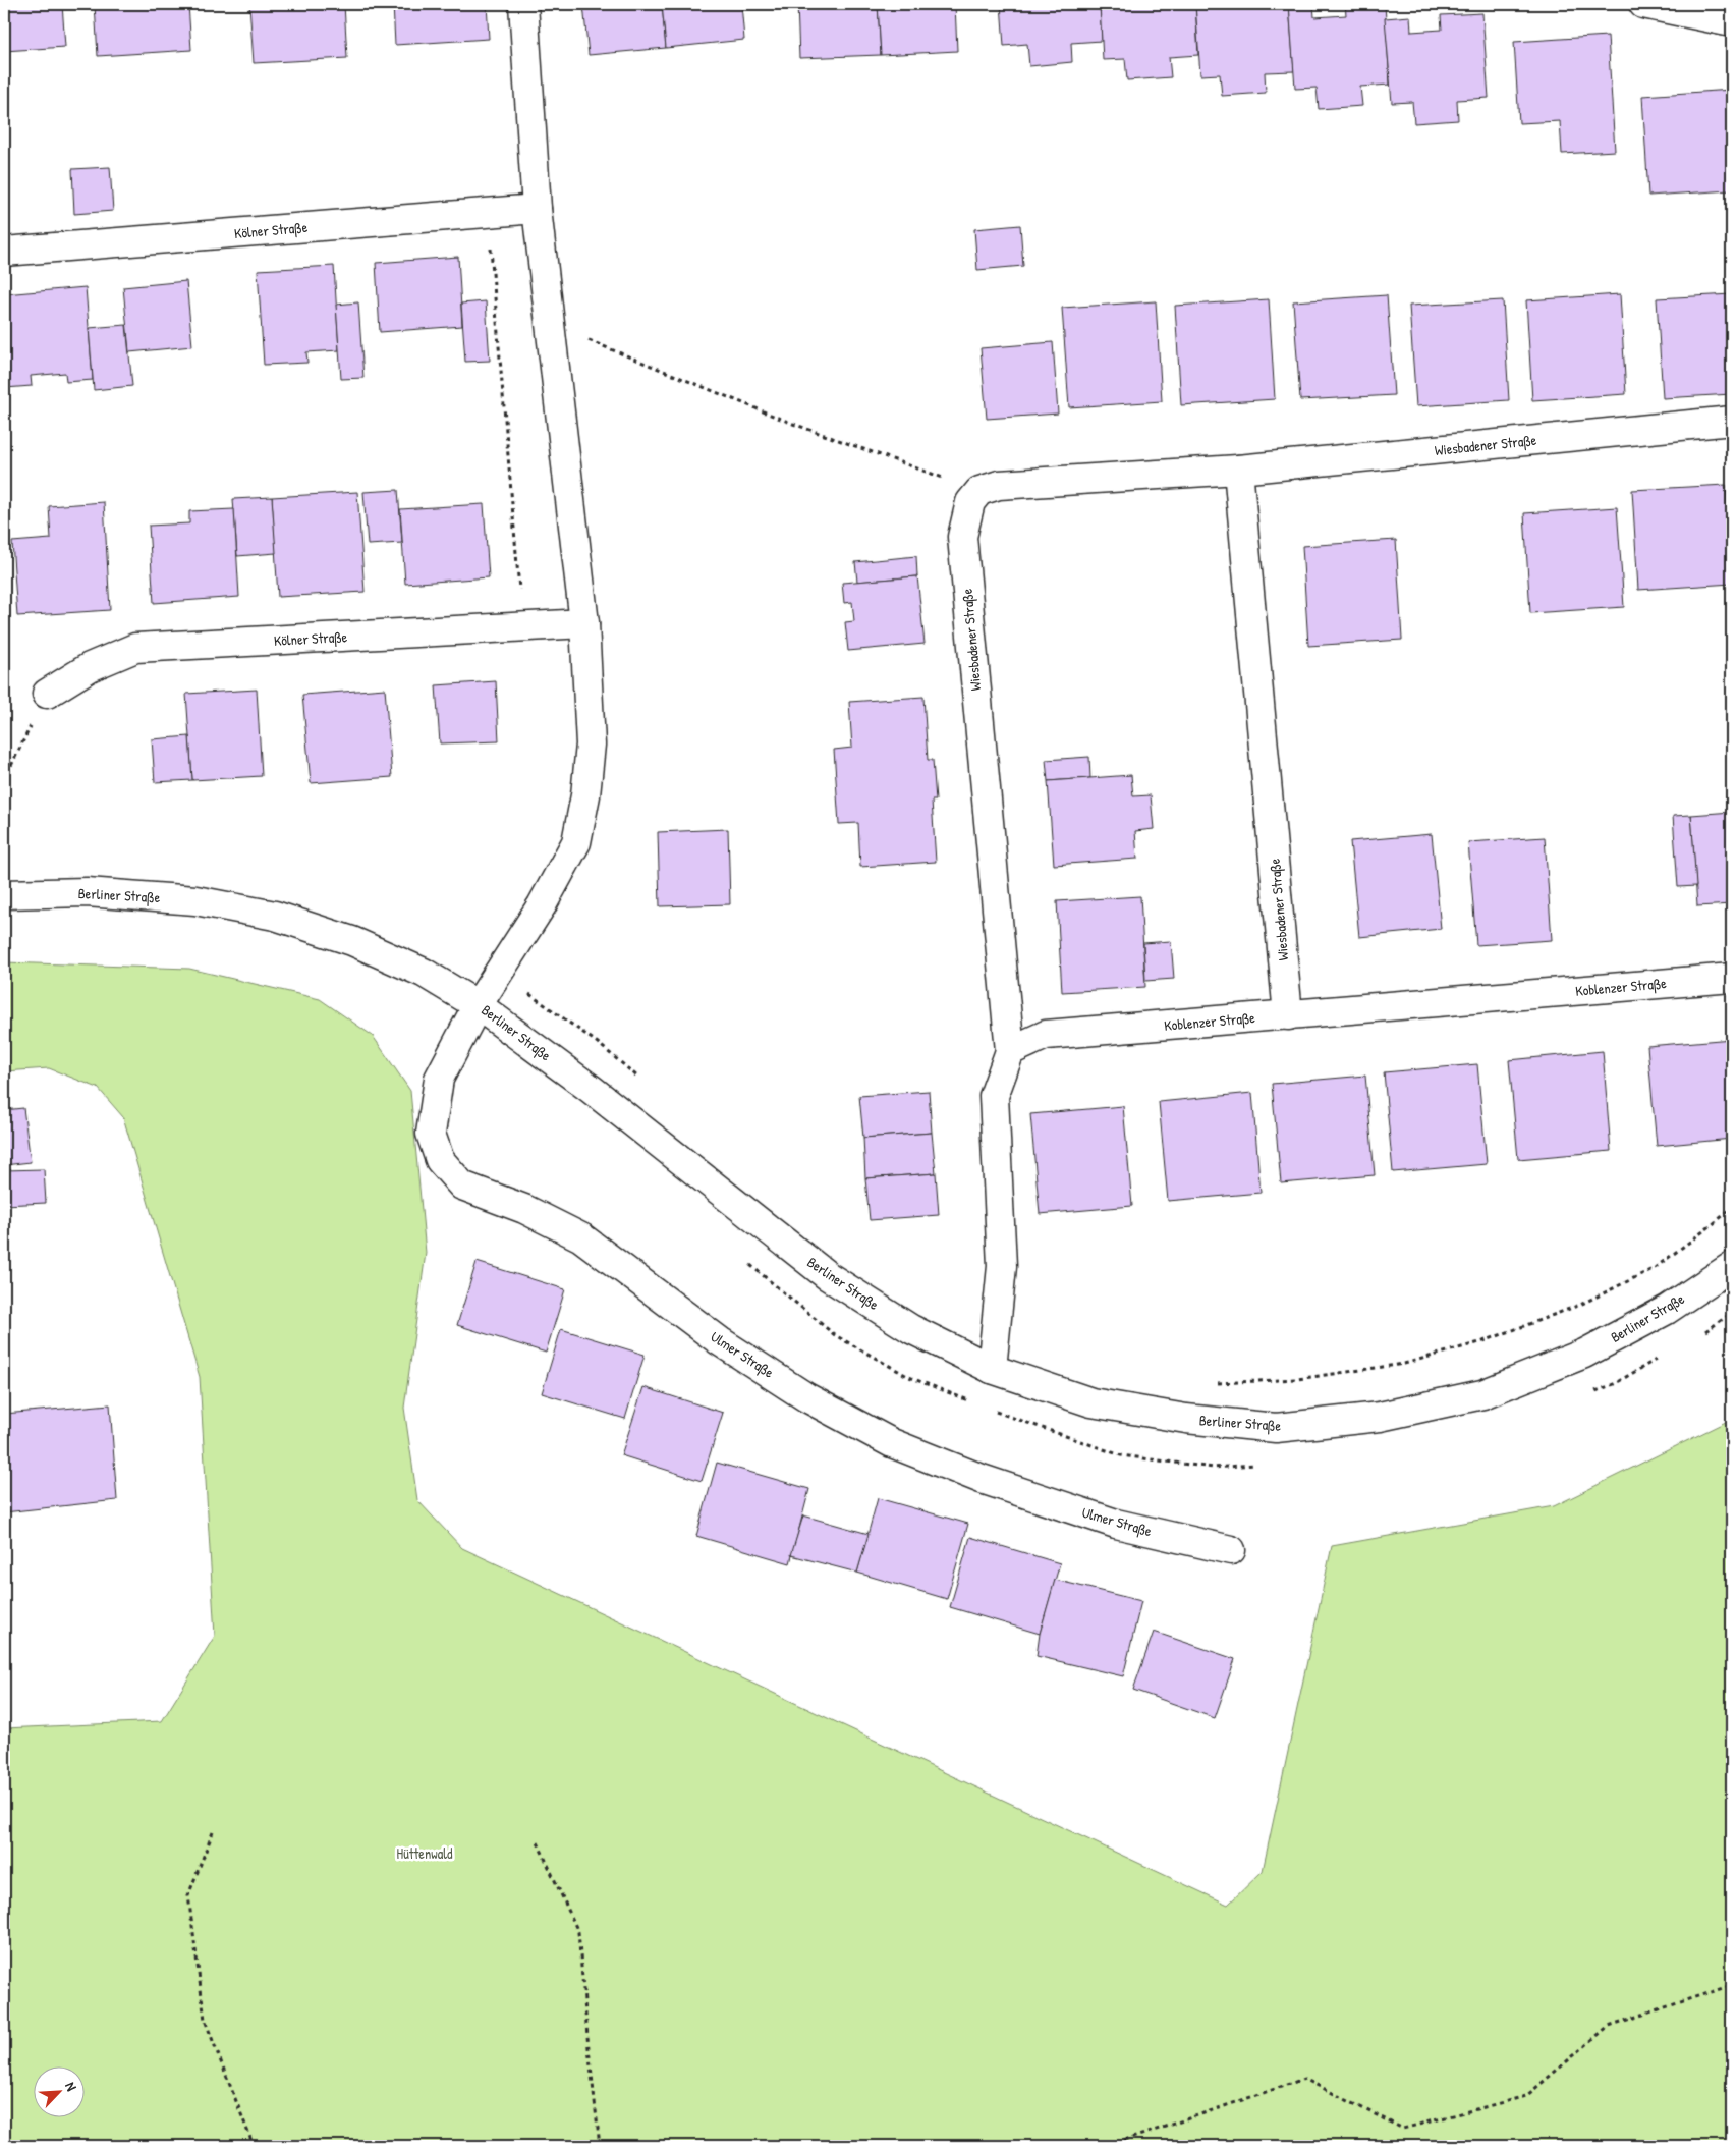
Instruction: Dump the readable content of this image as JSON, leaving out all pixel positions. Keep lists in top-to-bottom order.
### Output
{
  "streets": {
    "street": [
      "Kölner Straße",
      "Wiesbadener Straße",
      "Berliner Straße",
      "Koblenzer Straße",
      "Ulmer Straße"
    ]
  },
  "crossings": [
    ["Wiesbadener Straße", "Koblenzer Straße"],
    ["Berliner Straße", "Ulmer Straße"]
  ],
  "parks": ["Hüttenwald"],
  "north": "top right"
}
